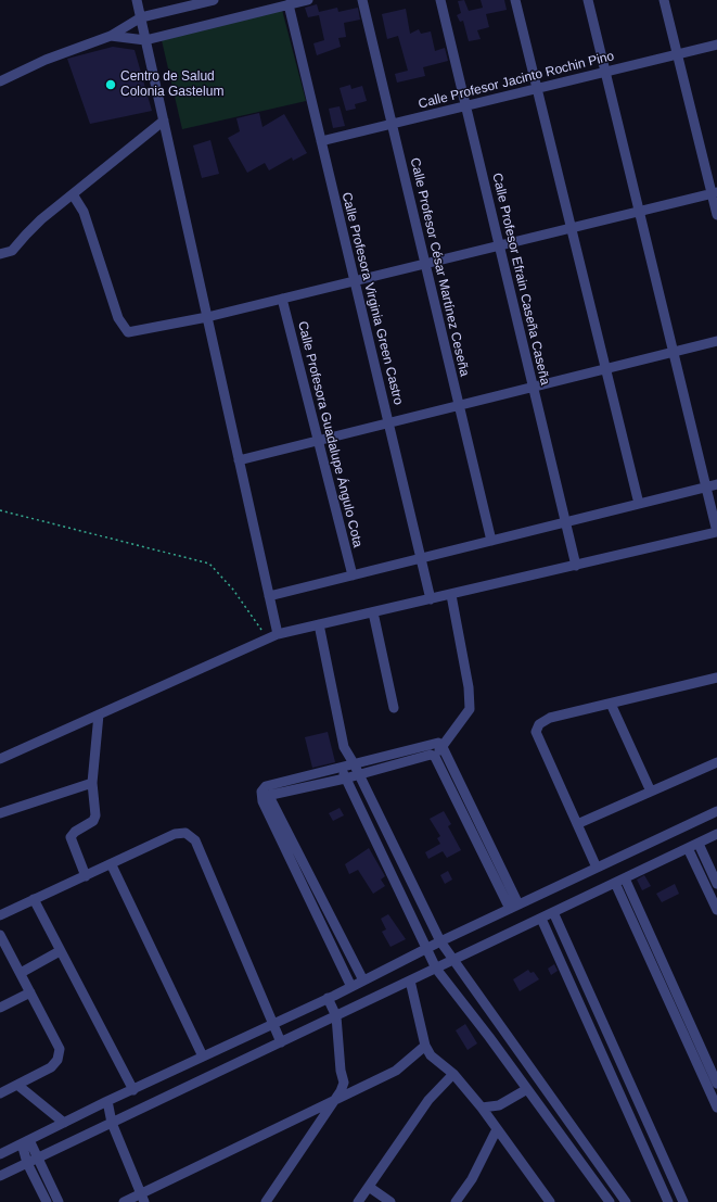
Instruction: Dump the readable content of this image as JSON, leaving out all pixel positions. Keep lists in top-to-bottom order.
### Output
{
  "streets": {
    "street": [
      "Calle Profesor Jacinto Rochin Pino",
      "Calle Profesor César Martínez Ceseña",
      "Calle Profesor Efrain Caseña Caseña",
      "Calle Profesora Virginia Green Castro",
      "Calle Profesora Guadalupe Ángulo Cota"
    ]
  },
  "crossings": [
    ["Calle Profesor Jacinto Rochin Pino", "Calle Profesor César Martínez Ceseña"],
    ["Calle Profesor Jacinto Rochin Pino", "Calle Profesor Efrain Caseña Caseña"],
    ["Calle Profesor Jacinto Rochin Pino", "Calle Profesora Virginia Green Castro"]
  ],
  "places": ["Centro de Salud Colonia Gastelum"]
}
